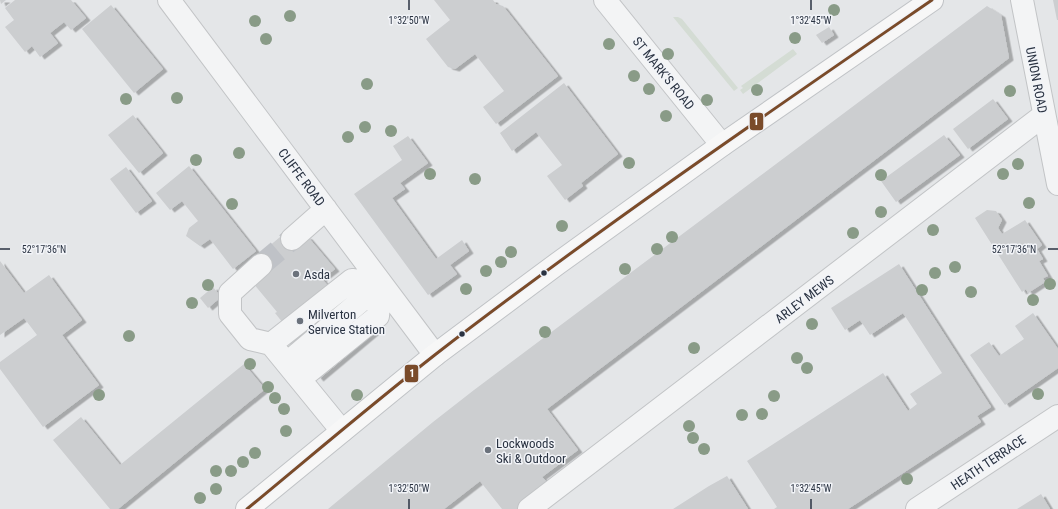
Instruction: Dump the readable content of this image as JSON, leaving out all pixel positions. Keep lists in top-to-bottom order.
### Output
{
  "streets": {
    "street": [
      "ST MARK'S ROAD",
      "UNION ROAD",
      "CLIFFE ROAD",
      "ARLEY MEWS",
      "HEATH TERRACE"
    ]
  },
  "crossings": [
    ["UNION ROAD", "ARLEY MEWS"]
  ],
  "places": ["Asda", "Milverton Service Station", "Lockwoods Ski & Outdoor"],
  "lines": ["transit line 1"],
  "coordinates": ["1°32'50\"W", "1°32'45\"W", "52°17'36\"N"]
}
